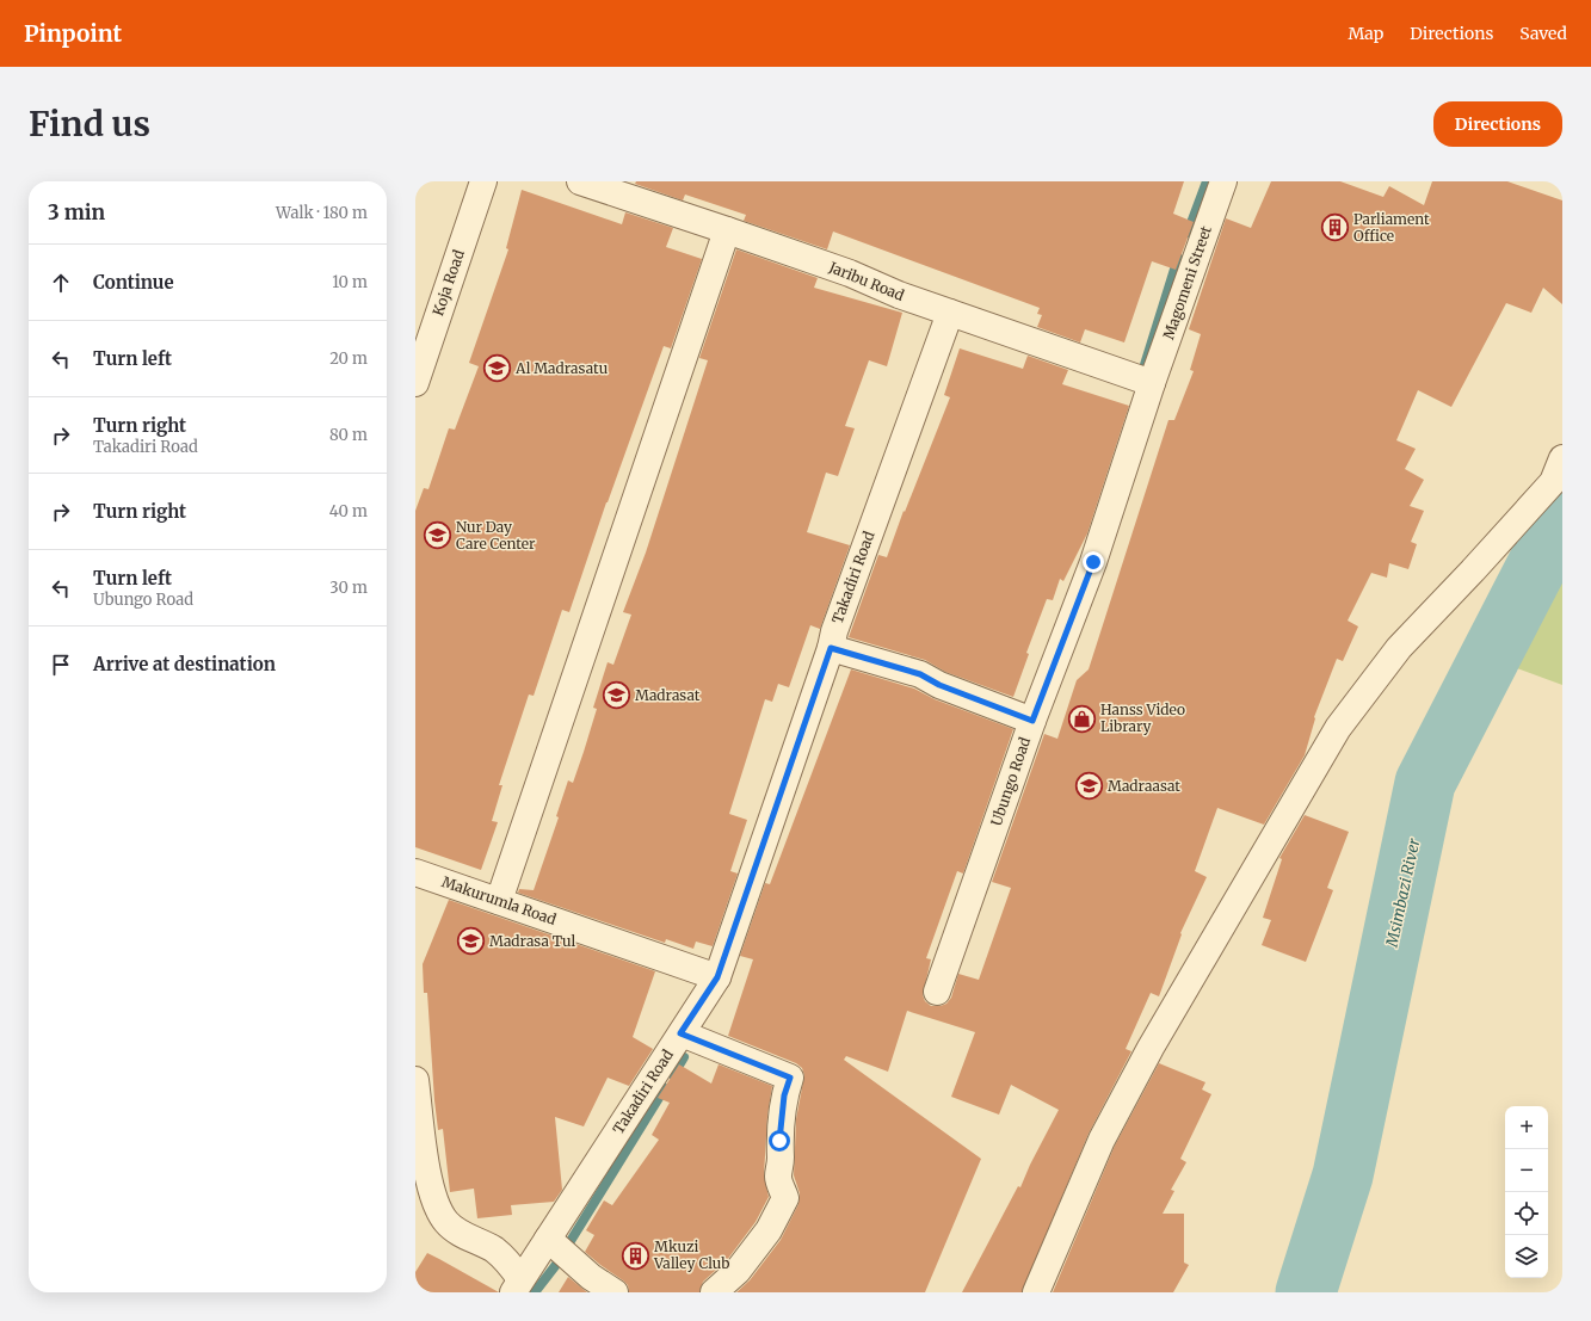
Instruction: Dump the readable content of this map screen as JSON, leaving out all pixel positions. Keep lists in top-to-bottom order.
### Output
{
  "streets": {
    "street": [
      "Jaribu Road",
      "Koja Road",
      "Magomeni Street",
      "Takadiri Road",
      "Ubungo Road",
      "Makurumla Road"
    ]
  },
  "crossings": [
    ["Jaribu Road", "Magomeni Street"],
    ["Jaribu Road", "Takadiri Road"],
    ["Jaribu Road", "Ubungo Road"],
    ["Magomeni Street", "Ubungo Road"],
    ["Takadiri Road", "Makurumla Road"]
  ],
  "water": ["Msimbazi River"],
  "places": {
    "building": ["Parliament Office", "Mkuzi Valley Club"],
    "school or university": [
      "Al Madrasatu",
      "Nur Day Care Center",
      "Madrasat",
      "Madraasat",
      "Madrasa Tul"
    ],
    "shop": ["Hanss Video Library"]
  },
  "page": {
    "header": "Pinpoint",
    "nav": ["Map", "Directions", "Saved"],
    "buttons": "Directions",
    "title": "Find us",
    "heading": ["3 min", "Walk · 180 m"],
    "list": [
      ["Continue", "10 m"],
      ["Turn left", "20 m"],
      ["Turn right", "Takadiri Road", "80 m"],
      ["Turn right", "40 m"],
      ["Turn left", "Ubungo Road", "30 m"],
      "Arrive at destination"
    ],
    "map_buttons": ["+", "−"]
  }
}
